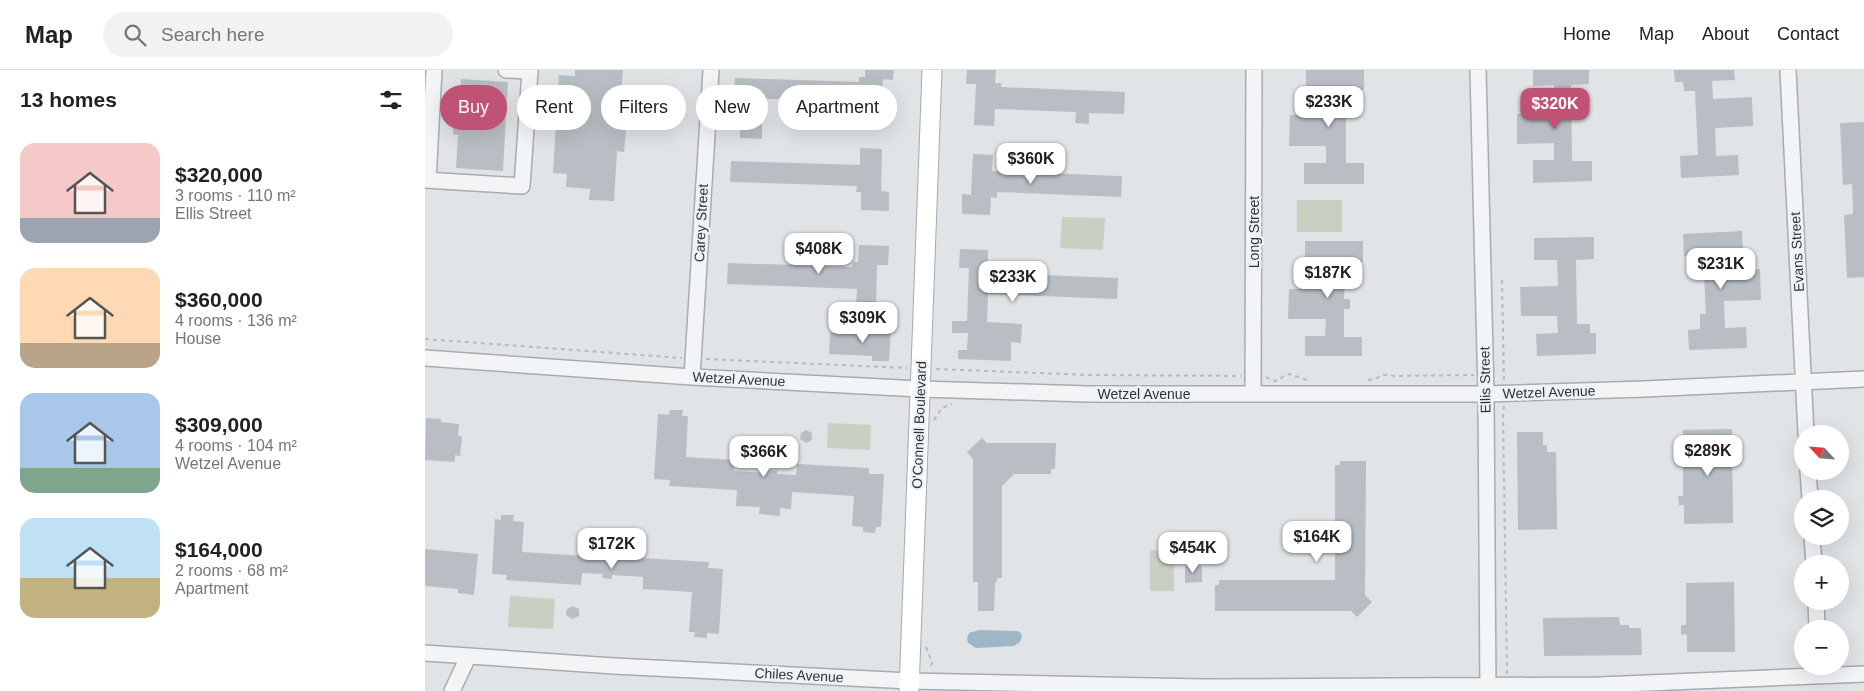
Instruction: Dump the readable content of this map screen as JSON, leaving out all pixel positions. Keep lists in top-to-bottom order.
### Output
{
  "streets": {
    "main road": ["O'Connell Boulevard"],
    "street": [
      "Carey Street",
      "Long Street",
      "Evans Street",
      "Wetzel Avenue",
      "Ellis Street",
      "Chiles Avenue"
    ]
  },
  "crossings": [
    ["Carey Street", "Wetzel Avenue"],
    ["Long Street", "Wetzel Avenue"],
    ["Evans Street", "Wetzel Avenue"],
    ["Wetzel Avenue", "Ellis Street"],
    ["Wetzel Avenue", "O'Connell Boulevard"],
    ["Ellis Street", "Chiles Avenue"],
    ["O'Connell Boulevard", "Chiles Avenue"]
  ],
  "north": "top left",
  "page": {
    "header": "Map",
    "search": "Search here",
    "nav": [
      "Home",
      "Map",
      "About",
      "Contact"
    ],
    "heading": "13 homes",
    "chip": [
      "Buy",
      "Rent",
      "Filters",
      "New",
      "Apartment"
    ],
    "price": [
      "$233K",
      "$320K",
      "$360K",
      "$408K",
      "$231K",
      "$187K",
      "$233K",
      "$309K",
      "$289K",
      "$366K",
      "$164K",
      "$172K",
      "$454K"
    ],
    "list": [
      {
        "name": "$320,000",
        "note": "3 rooms · 110 m² · Ellis Street"
      },
      {
        "name": "$360,000",
        "note": "4 rooms · 136 m² · House"
      },
      {
        "name": "$309,000",
        "note": "4 rooms · 104 m² · Wetzel Avenue"
      },
      {
        "name": "$164,000",
        "note": "2 rooms · 68 m² · Apartment"
      }
    ],
    "map_buttons": ["+", "−"]
  }
}
